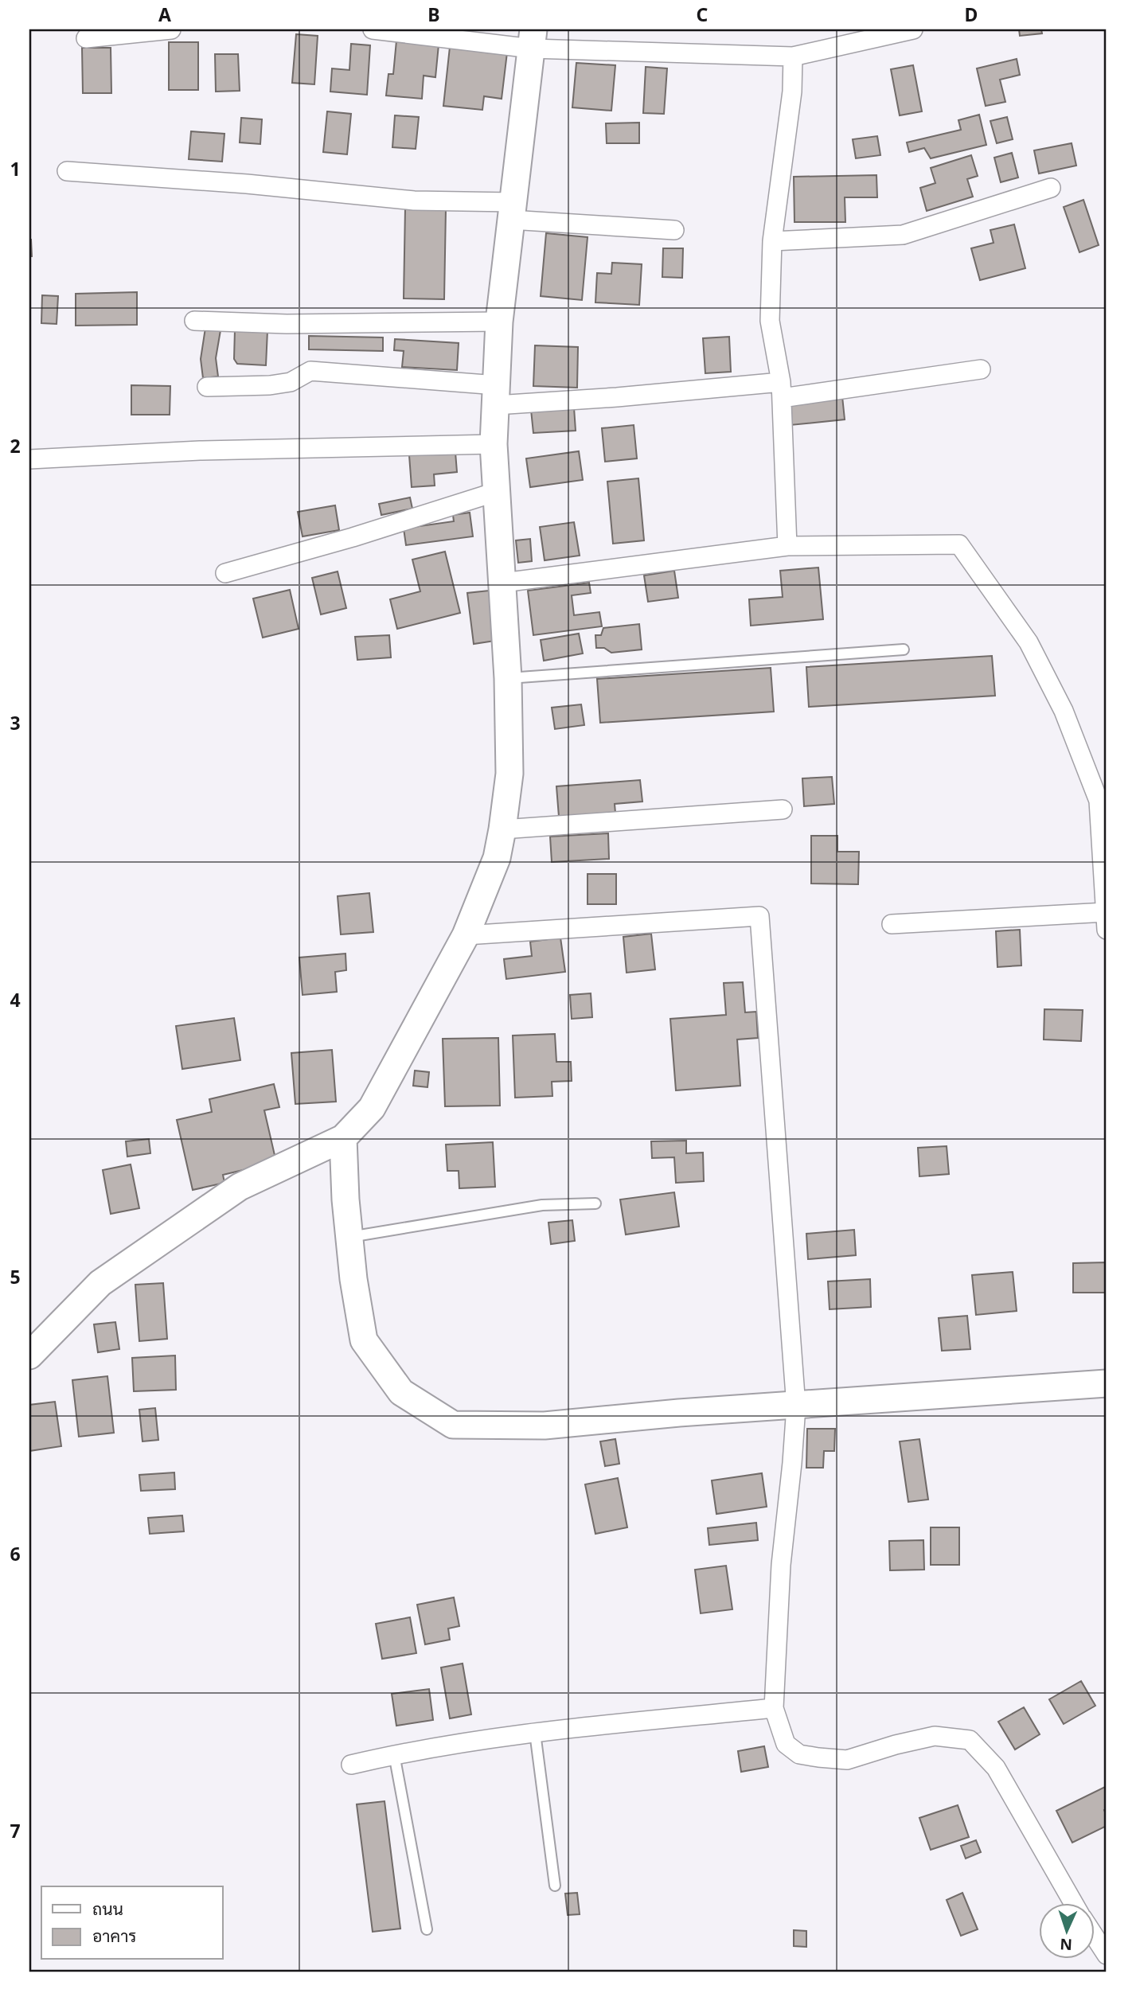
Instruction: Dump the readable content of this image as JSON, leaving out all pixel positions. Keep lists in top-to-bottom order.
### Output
{
  "legend": ["ถนน", "อาคาร"],
  "north": "bottom",
  "grid": {
    "columns": [
      "A",
      "B",
      "C",
      "D"
    ],
    "rows": [
      "1",
      "2",
      "3",
      "4",
      "5",
      "6",
      "7"
    ]
  }
}
